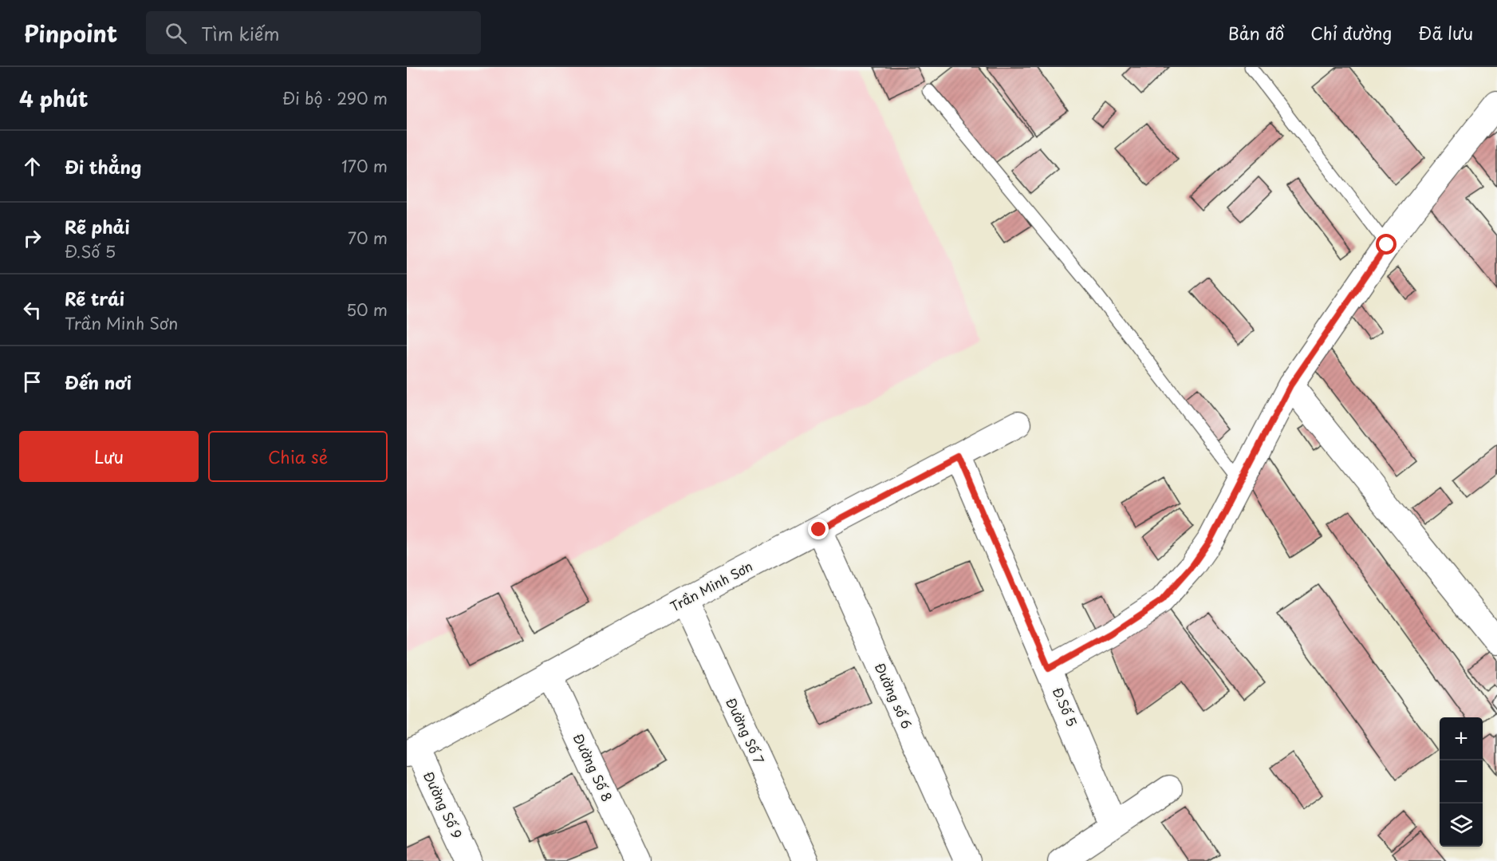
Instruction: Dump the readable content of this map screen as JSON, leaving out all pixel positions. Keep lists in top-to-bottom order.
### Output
{
  "streets": {
    "street": [
      "Trần Minh Sơn",
      "Đường số 6",
      "Đ.Số 5",
      "Đường Số 7",
      "Đường Số 8",
      "Đường Số 9"
    ]
  },
  "crossings": [
    ["Trần Minh Sơn", "Đường số 6"],
    ["Trần Minh Sơn", "Đ.Số 5"],
    ["Trần Minh Sơn", "Đường Số 7"],
    ["Trần Minh Sơn", "Đường Số 8"],
    ["Trần Minh Sơn", "Đường Số 9"]
  ],
  "page": {
    "header": "Pinpoint",
    "search": "Tìm kiếm",
    "nav": ["Bản đồ", "Chỉ đường", "Đã lưu"],
    "heading": ["4 phút", "Đi bộ · 290 m"],
    "list": [
      ["Đi thẳng", "170 m"],
      ["Rẽ phải", "Đ.Số 5", "70 m"],
      ["Rẽ trái", "Trần Minh Sơn", "50 m"],
      "Đến nơi"
    ],
    "buttons": ["Lưu", "Chia sẻ"],
    "map_buttons": ["+", "−"]
  }
}
